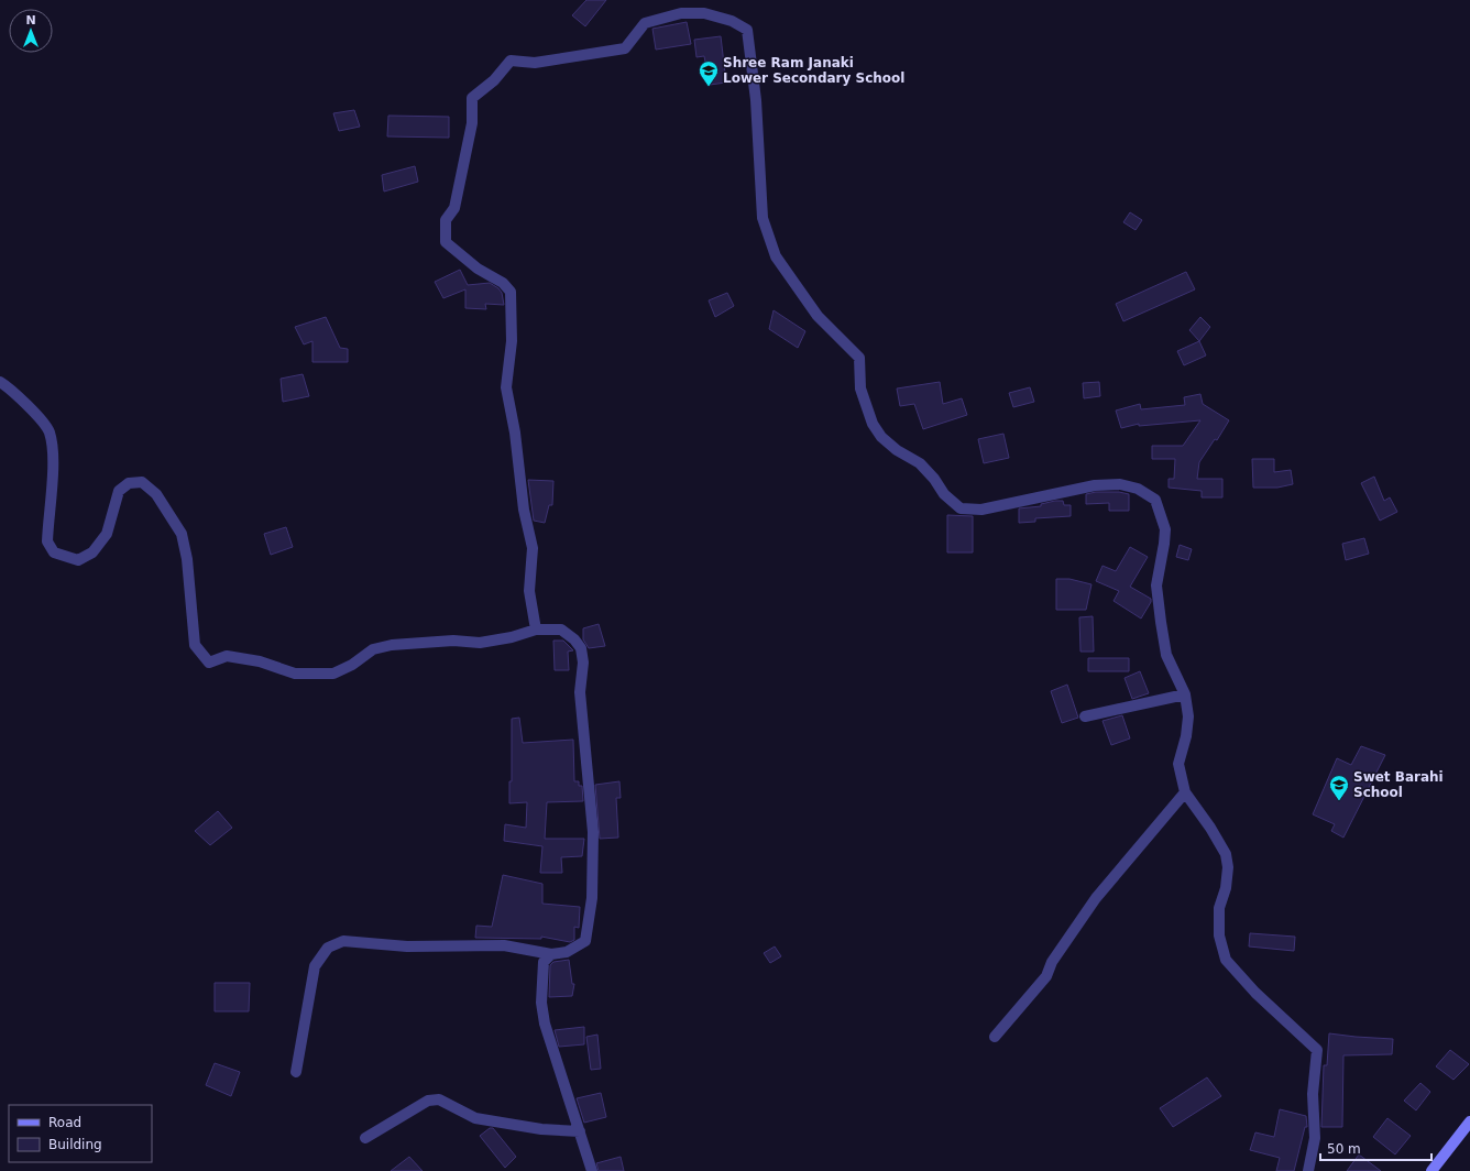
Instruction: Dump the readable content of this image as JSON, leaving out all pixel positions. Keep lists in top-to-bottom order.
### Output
{
  "places": {
    "school or university": ["Shree Ram Janaki Lower Secondary School", "Swet Barahi School"]
  },
  "legend": ["Road", "Building"],
  "scale_bar": "50 m",
  "north": "top"
}
